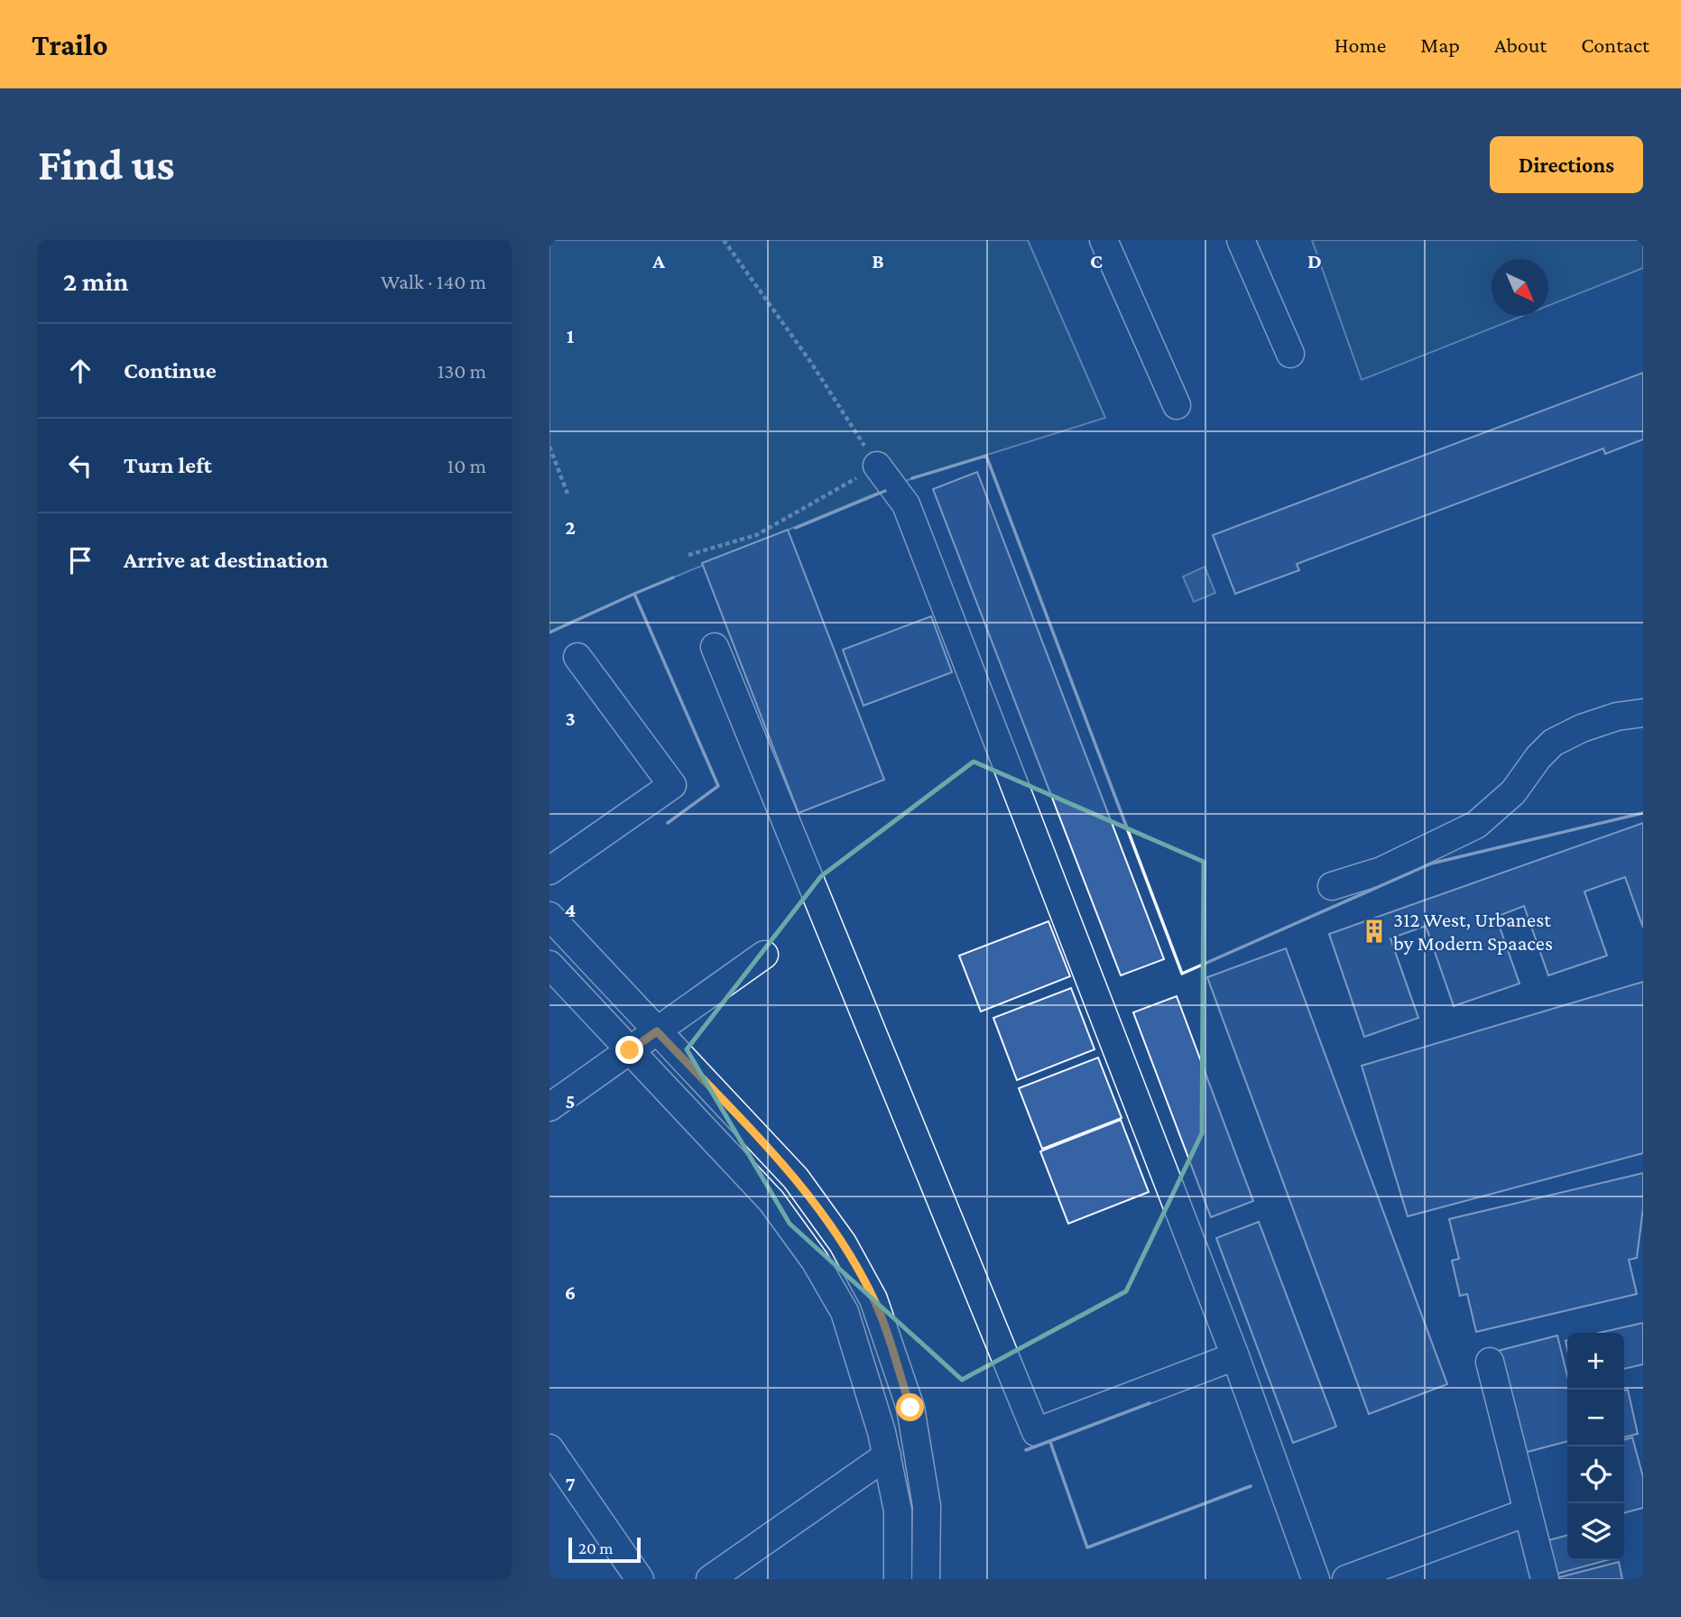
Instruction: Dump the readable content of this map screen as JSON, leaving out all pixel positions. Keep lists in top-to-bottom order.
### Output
{
  "places": {
    "building": ["312 West, Urbanest by Modern Spaaces"]
  },
  "scale_bar": "20 m",
  "north": "bottom right",
  "page": {
    "header": "Trailo",
    "nav": [
      "Home",
      "Map",
      "About",
      "Contact"
    ],
    "buttons": "Directions",
    "title": "Find us",
    "heading": ["2 min", "Walk · 140 m"],
    "list": [
      ["Continue", "130 m"],
      ["Turn left", "10 m"],
      "Arrive at destination"
    ],
    "map_buttons": ["+", "−"],
    "scale": "20 m"
  },
  "grid": {
    "columns": [
      "A",
      "B",
      "C",
      "D"
    ],
    "rows": [
      "1",
      "2",
      "3",
      "4",
      "5",
      "6",
      "7"
    ]
  }
}
